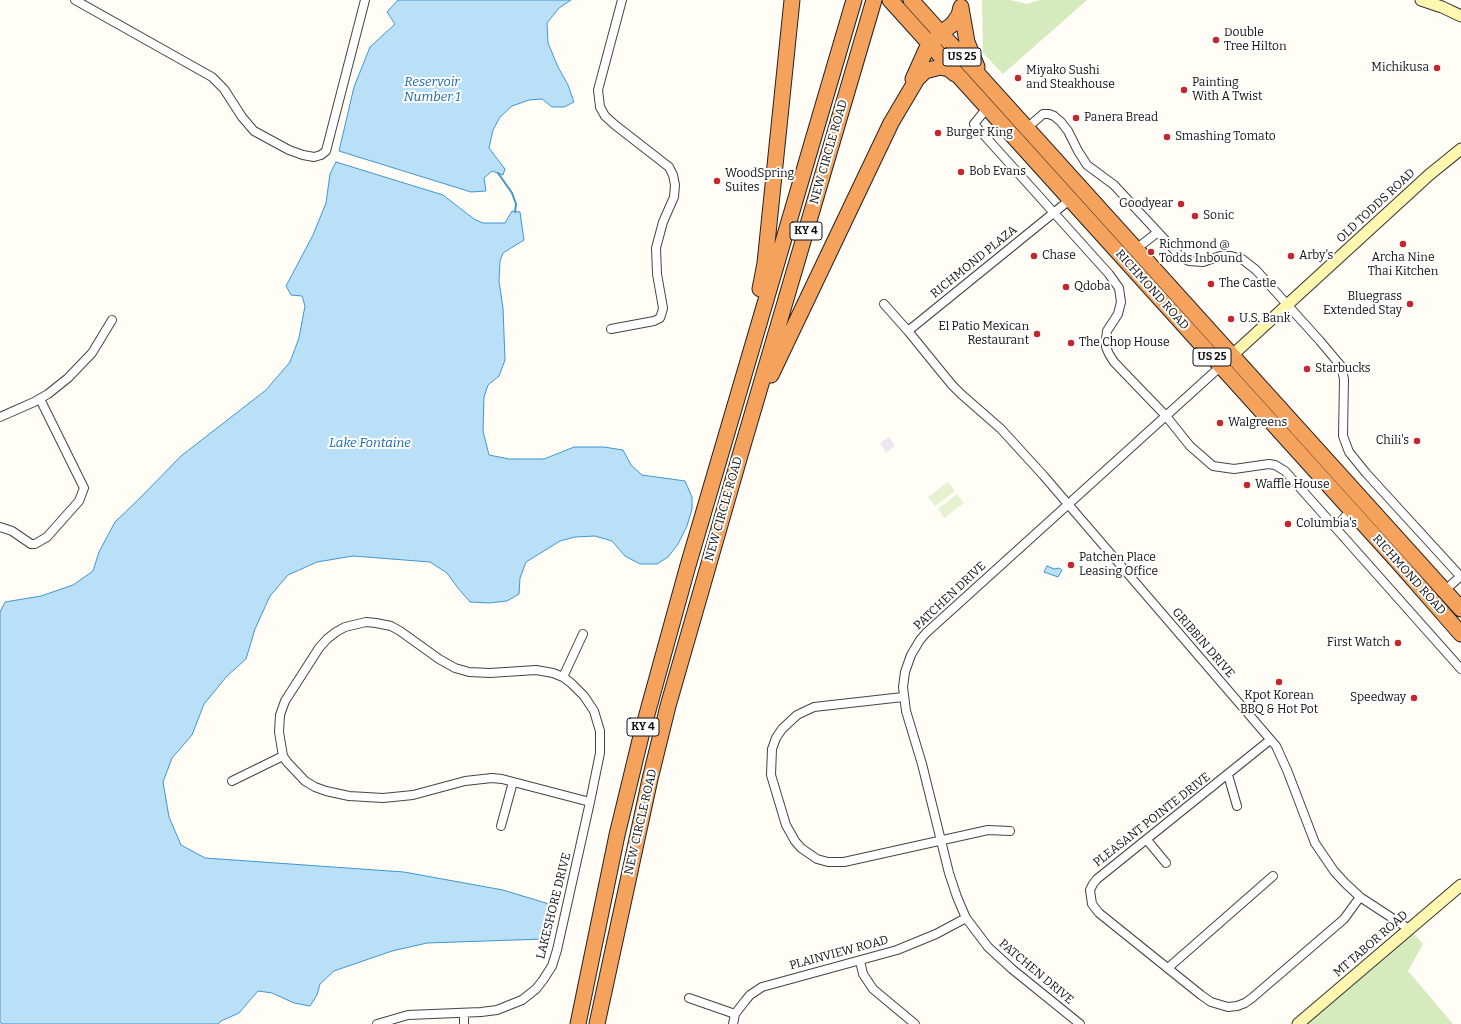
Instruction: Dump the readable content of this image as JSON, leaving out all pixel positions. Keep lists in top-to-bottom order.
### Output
{
  "streets": {
    "highway": [
      "US 25",
      "NEW CIRCLE ROAD",
      "KY 4",
      "RICHMOND ROAD"
    ],
    "main road": ["OLD TODDS ROAD", "MT TABOR ROAD"],
    "street": [
      "RICHMOND PLAZA",
      "PATCHEN DRIVE",
      "GRIBBIN DRIVE",
      "PLEASANT POINTE DRIVE",
      "LAKESHORE DRIVE",
      "PLAINVIEW ROAD"
    ]
  },
  "crossings": [
    ["OLD TODDS ROAD", "RICHMOND ROAD"],
    ["OLD TODDS ROAD", "PATCHEN DRIVE"],
    ["RICHMOND PLAZA", "RICHMOND ROAD"],
    ["RICHMOND PLAZA", "GRIBBIN DRIVE"],
    ["RICHMOND ROAD", "PATCHEN DRIVE"],
    ["PATCHEN DRIVE", "GRIBBIN DRIVE"],
    ["PATCHEN DRIVE", "PLAINVIEW ROAD"],
    ["GRIBBIN DRIVE", "PLEASANT POINTE DRIVE"],
    ["GRIBBIN DRIVE", "MT TABOR ROAD"]
  ],
  "water": ["Reservoir Number 1", "Lake Fontaine"],
  "places": [
    "Double Tree Hilton",
    "Michikusa",
    "Miyako Sushi and Steakhouse",
    "Painting With A Twist",
    "Panera Bread",
    "Burger King",
    "Smashing Tomato",
    "Bob Evans",
    "WoodSpring Suites",
    "Goodyear",
    "Sonic",
    "Archa Nine Thai Kitchen",
    "Richmond @ Todds Inbound",
    "Chase",
    "Arby's",
    "The Castle",
    "Qdoba",
    "Bluegrass Extended Stay",
    "U.S. Bank",
    "El Patio Mexican Restaurant",
    "The Chop House",
    "Starbucks",
    "Walgreens",
    "Chili's",
    "Waffle House",
    "Columbia's",
    "Patchen Place Leasing Office",
    "First Watch",
    "Kpot Korean BBQ & Hot Pot",
    "Speedway"
  ]
}
